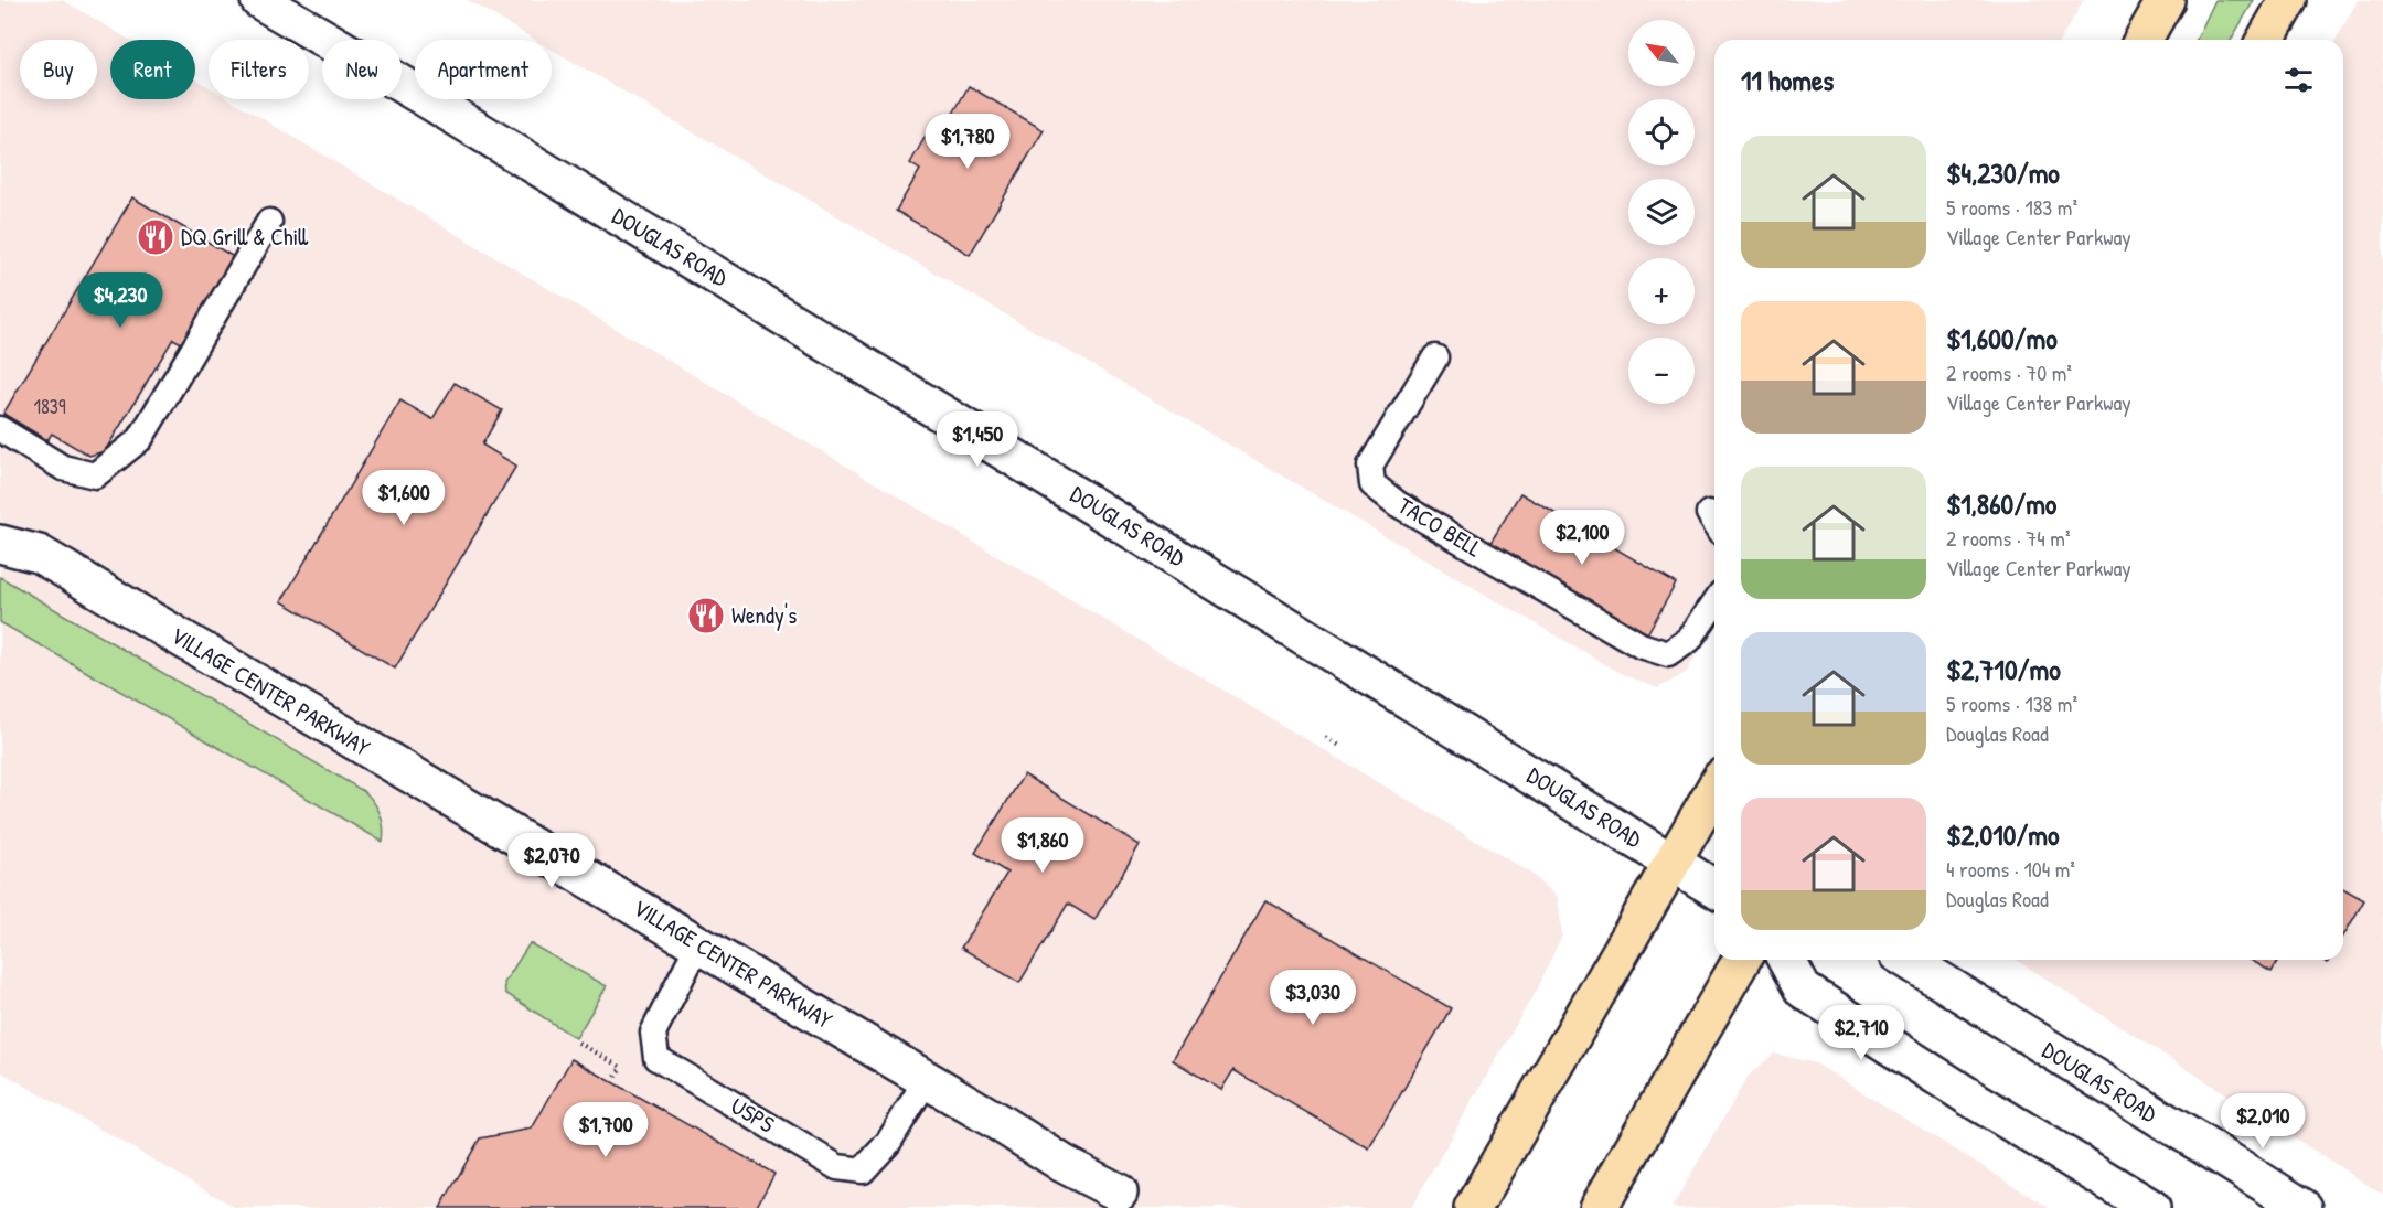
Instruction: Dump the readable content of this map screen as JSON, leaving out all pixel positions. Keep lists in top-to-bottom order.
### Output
{
  "streets": {
    "street": ["DOUGLAS ROAD", "VILLAGE CENTER PARKWAY"],
    "lane": ["TACO BELL", "USPS"]
  },
  "crossings": [
    ["VILLAGE CENTER PARKWAY", "USPS"]
  ],
  "places": {
    "restaurant": ["DQ Grill & Chill", "Wendy's"]
  },
  "house_numbers": ["1839"],
  "north": "top left",
  "page": {
    "map_buttons": ["+", "−"],
    "chip": [
      "Buy",
      "Rent",
      "Filters",
      "New",
      "Apartment"
    ],
    "heading": "11 homes",
    "price": [
      "$1,780",
      "$4,230",
      "$1,450",
      "$1,600",
      "$2,100",
      "$1,860",
      "$2,070",
      "$3,030",
      "$2,710",
      "$2,010",
      "$1,700"
    ],
    "list": [
      {
        "name": "$4,230/mo",
        "note": "5 rooms · 183 m² · Village Center Parkway"
      },
      {
        "name": "$1,600/mo",
        "note": "2 rooms · 70 m² · Village Center Parkway"
      },
      {
        "name": "$1,860/mo",
        "note": "2 rooms · 74 m² · Village Center Parkway"
      },
      {
        "name": "$2,710/mo",
        "note": "5 rooms · 138 m² · Douglas Road"
      },
      {
        "name": "$2,010/mo",
        "note": "4 rooms · 104 m² · Douglas Road"
      }
    ]
  }
}
